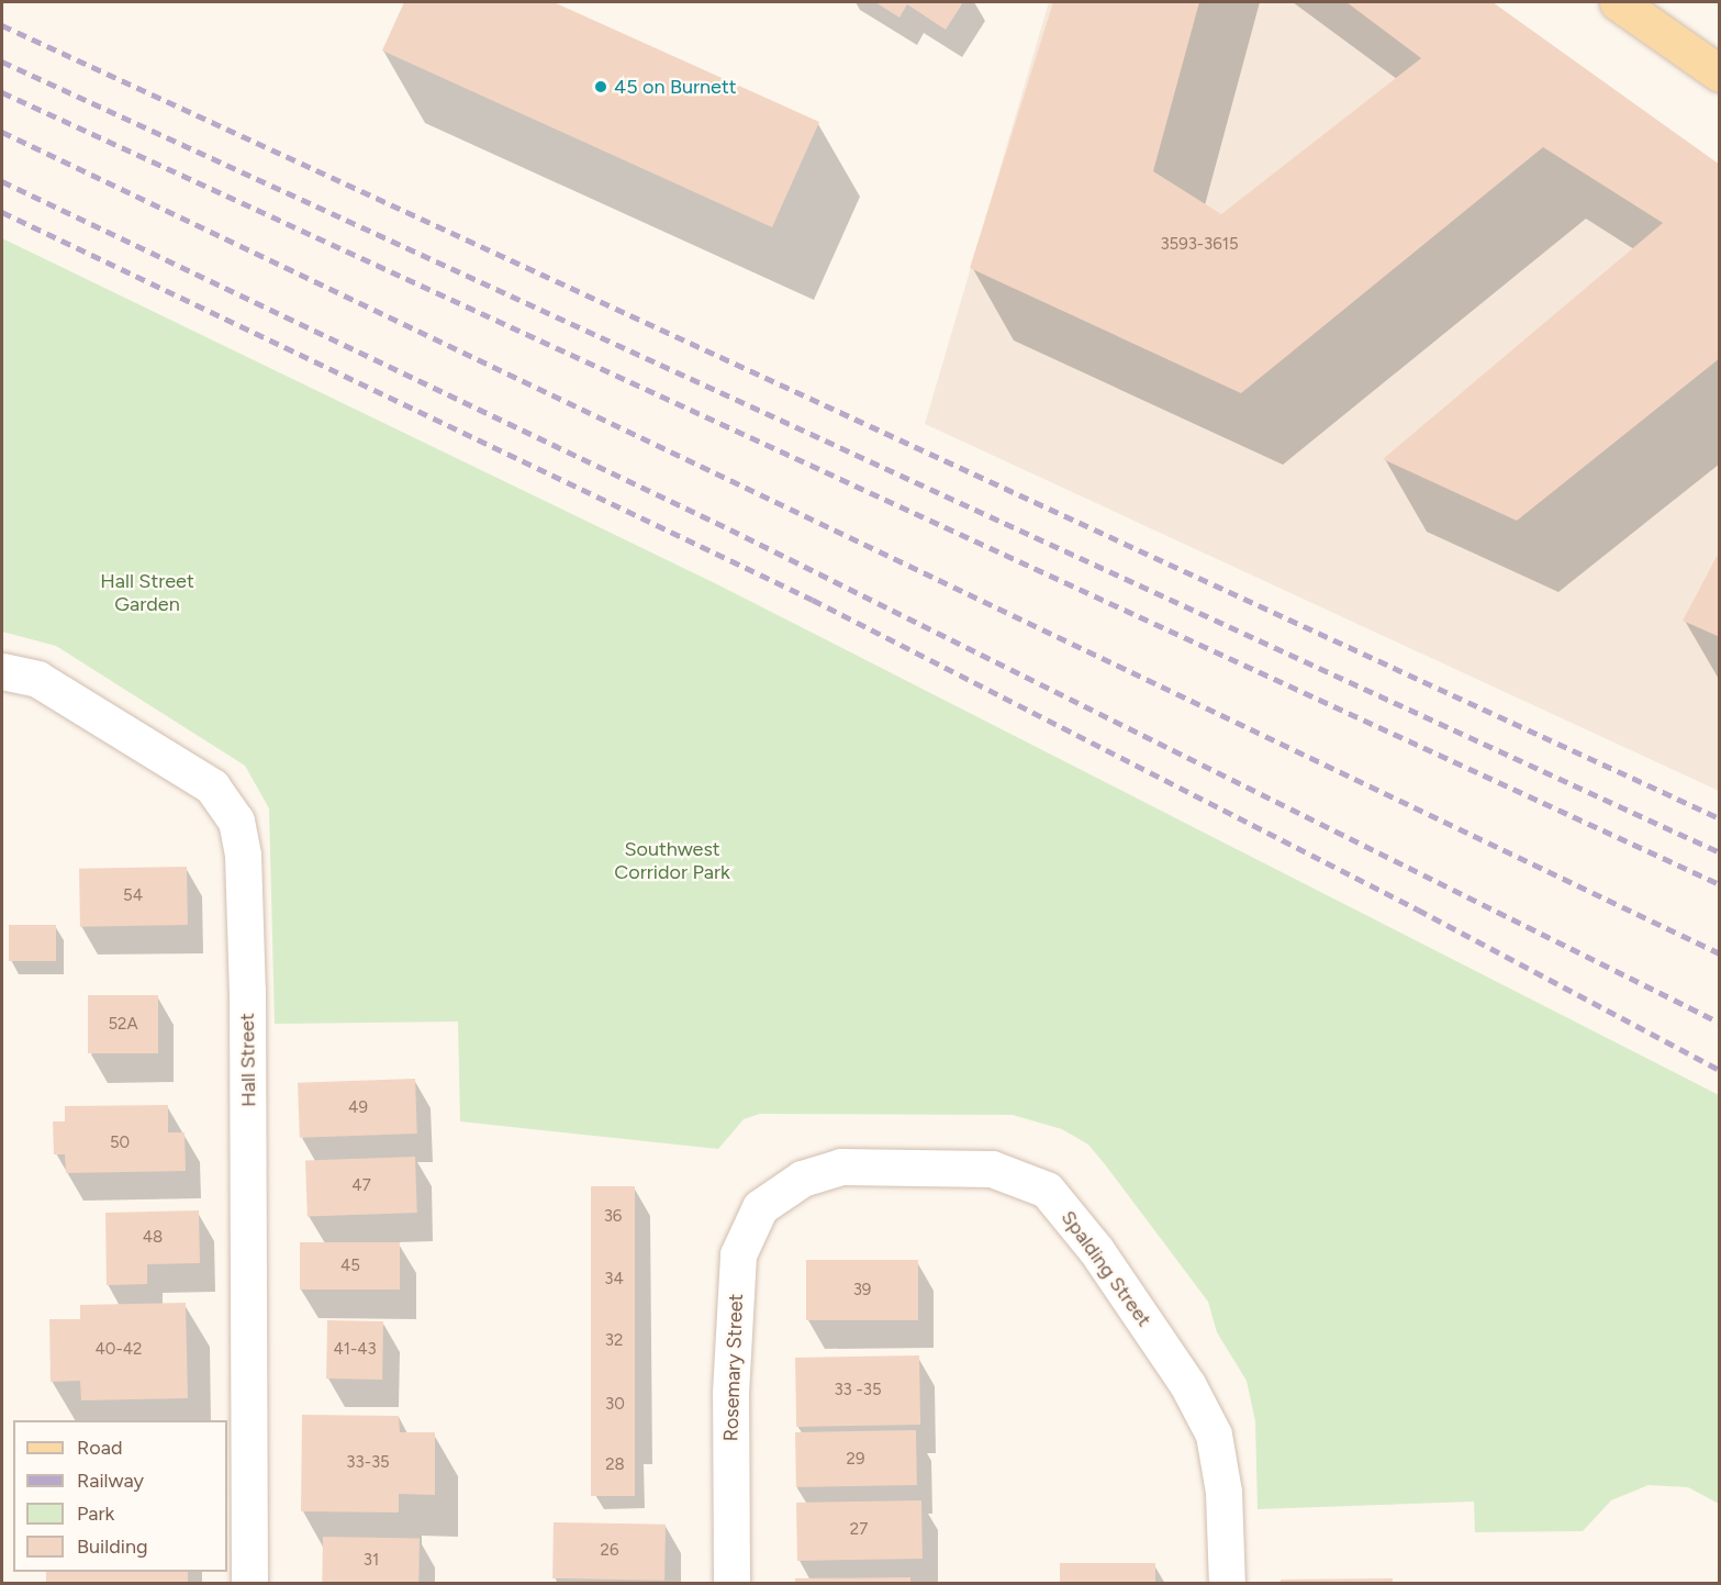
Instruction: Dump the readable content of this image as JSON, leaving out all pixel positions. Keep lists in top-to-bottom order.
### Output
{
  "streets": {
    "street": ["Hall Street", "Spalding Street", "Rosemary Street"]
  },
  "crossings": [
    ["Spalding Street", "Rosemary Street"]
  ],
  "parks": ["Hall Street Garden", "Southwest Corridor Park"],
  "places": ["45 on Burnett"],
  "house_numbers": [
    "3593-3615",
    "54",
    "52A",
    "49",
    "50",
    "47",
    "36",
    "48",
    "45",
    "34",
    "39",
    "32",
    "40-42",
    "41-43",
    "33 -35",
    "30",
    "29",
    "33-35",
    "28",
    "27",
    "26",
    "31"
  ],
  "legend": [
    "Road",
    "Railway",
    "Park",
    "Building"
  ]
}
